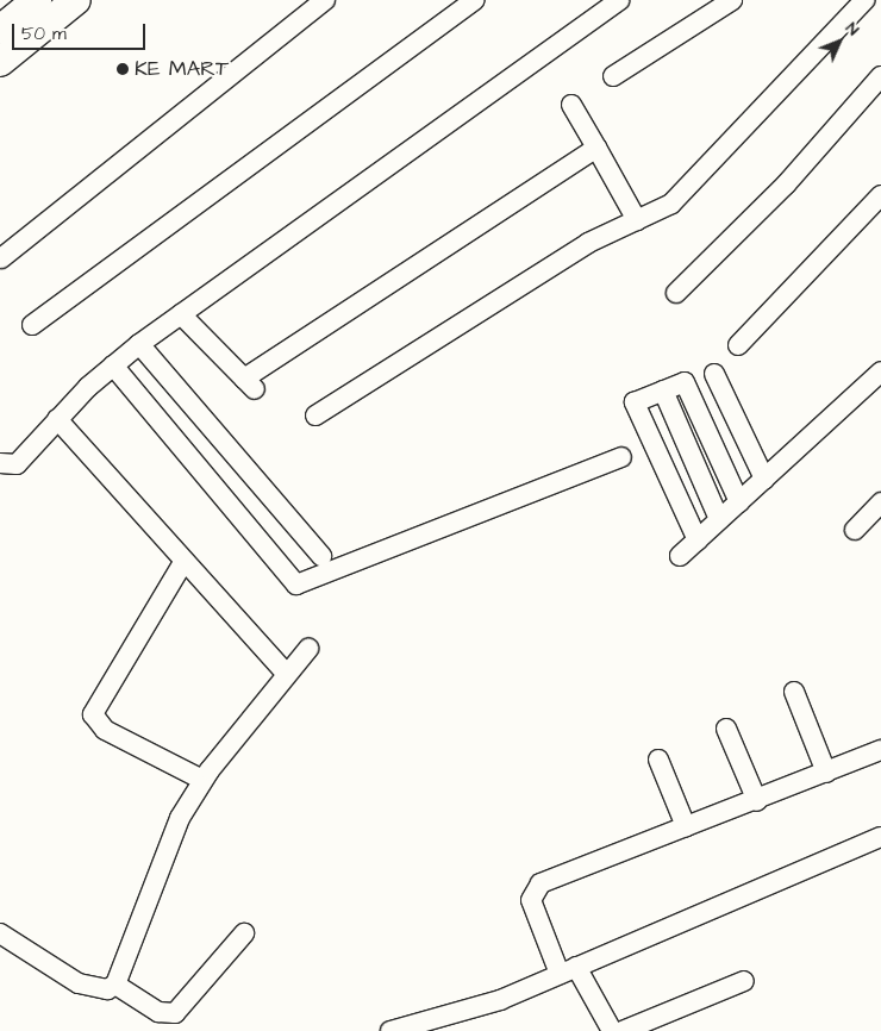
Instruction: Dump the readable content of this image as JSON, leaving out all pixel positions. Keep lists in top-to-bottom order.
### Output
{
  "places": ["KE MART"],
  "scale_bar": "50 m",
  "north": "top right"
}
